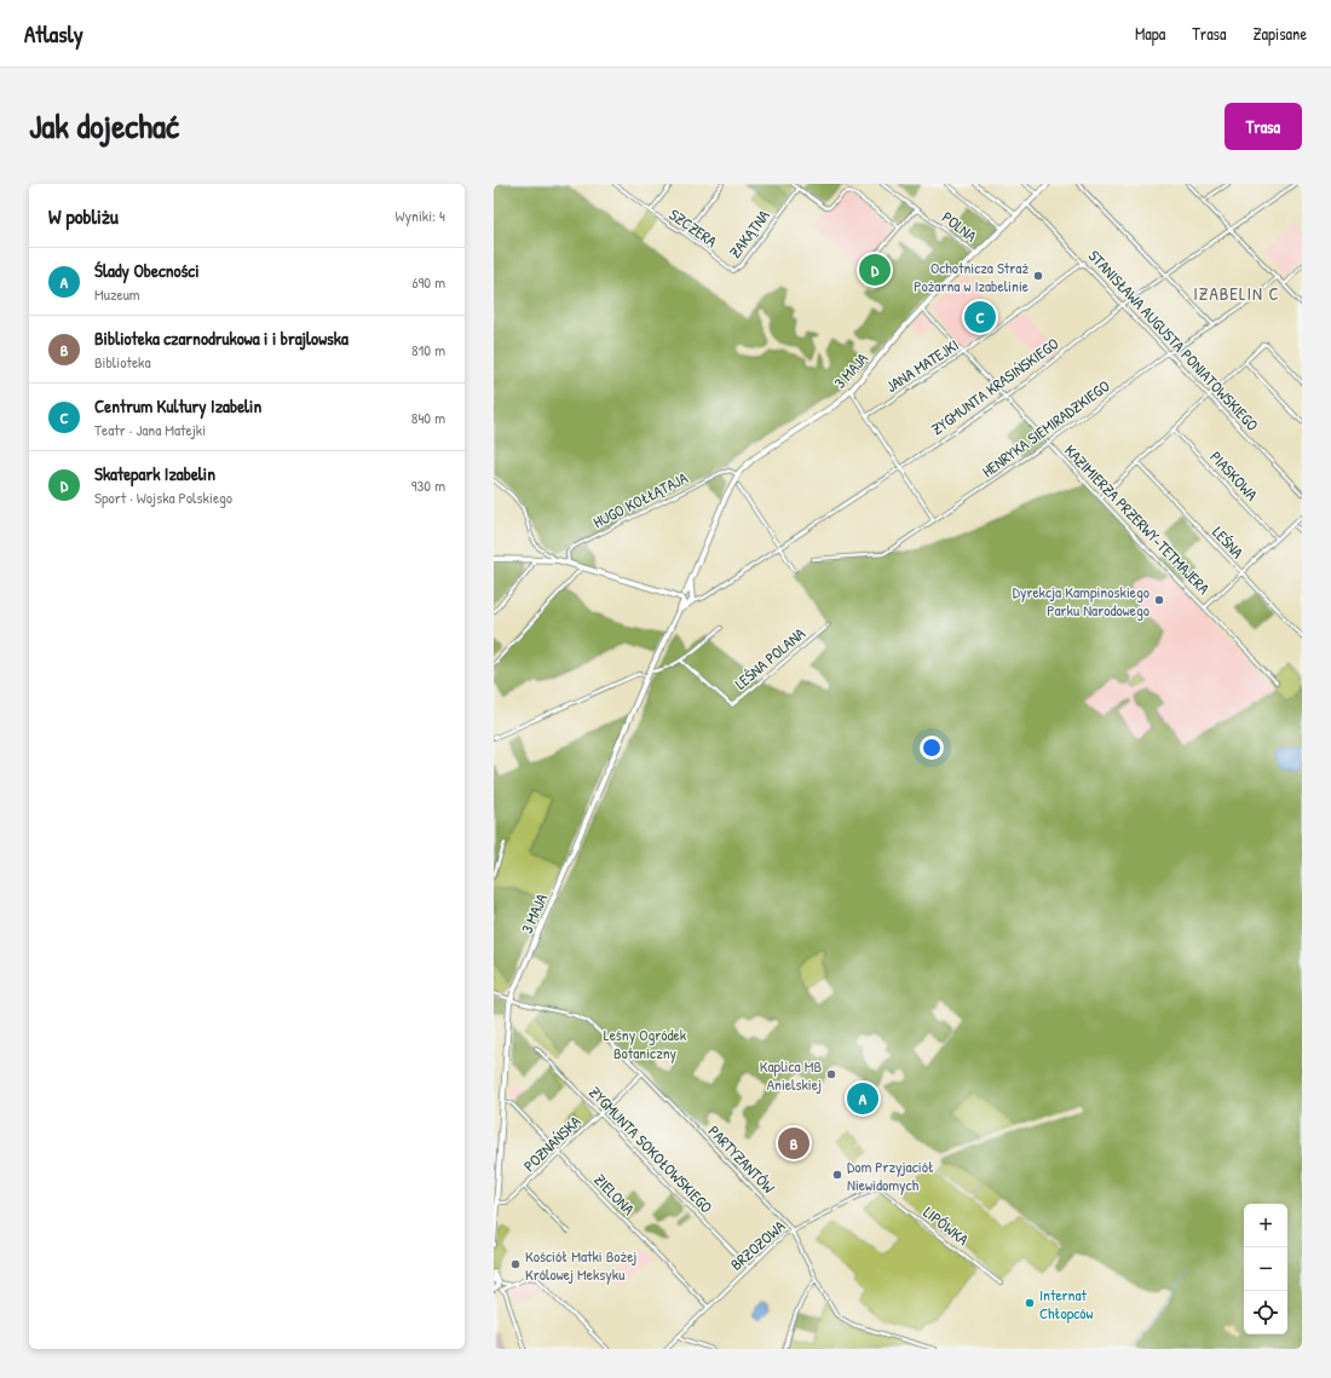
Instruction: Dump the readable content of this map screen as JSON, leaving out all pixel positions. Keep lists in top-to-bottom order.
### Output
{
  "streets": {
    "street": [
      "POLNA",
      "SZCZERA",
      "ZAKĄTNA",
      "STANISŁAWA AUGUSTA PONIATOWSKIEGO",
      "JANA MATEJKI",
      "3 MAJA",
      "ZYGMUNTA KRASIŃSKIEGO",
      "HENRYKA SIEMIRADZKIEGO",
      "PIASKOWA",
      "HUGO KOŁŁĄTAJA",
      "KAZIMIERZA PRZERWY-TETMAJERA",
      "LEŚNA",
      "LEŚNA POLANA",
      "POZNAŃSKA",
      "ZYGMUNTA SOKOŁOWSKIEGO",
      "PARTYZANTÓW",
      "ZIELONA",
      "LIPÓWKA",
      "BRZOZOWA"
    ]
  },
  "crossings": [
    ["POLNA", "3 MAJA"],
    ["SZCZERA", "ZAKĄTNA"],
    ["STANISŁAWA AUGUSTA PONIATOWSKIEGO", "JANA MATEJKI"],
    ["STANISŁAWA AUGUSTA PONIATOWSKIEGO", "3 MAJA"],
    ["STANISŁAWA AUGUSTA PONIATOWSKIEGO", "ZYGMUNTA KRASIŃSKIEGO"],
    ["STANISŁAWA AUGUSTA PONIATOWSKIEGO", "HENRYKA SIEMIRADZKIEGO"],
    ["JANA MATEJKI", "KAZIMIERZA PRZERWY-TETMAJERA"],
    ["3 MAJA", "ZYGMUNTA KRASIŃSKIEGO"],
    ["3 MAJA", "HUGO KOŁŁĄTAJA"],
    ["3 MAJA", "KAZIMIERZA PRZERWY-TETMAJERA"],
    ["3 MAJA", "POZNAŃSKA"],
    ["3 MAJA", "PARTYZANTÓW"],
    ["3 MAJA", "ZIELONA"],
    ["ZYGMUNTA KRASIŃSKIEGO", "KAZIMIERZA PRZERWY-TETMAJERA"],
    ["HENRYKA SIEMIRADZKIEGO", "KAZIMIERZA PRZERWY-TETMAJERA"],
    ["POZNAŃSKA", "ZYGMUNTA SOKOŁOWSKIEGO"],
    ["POZNAŃSKA", "PARTYZANTÓW"],
    ["POZNAŃSKA", "ZIELONA"],
    ["ZYGMUNTA SOKOŁOWSKIEGO", "BRZOZOWA"],
    ["PARTYZANTÓW", "BRZOZOWA"],
    ["ZIELONA", "BRZOZOWA"],
    ["LIPÓWKA", "BRZOZOWA"]
  ],
  "districts": ["IZABELIN C"],
  "parks": ["Leśny Ogródek Botaniczny"],
  "places": [
    "Ochotnicza Straż Pożarna w Izabelinie",
    "Dyrekcja Kampinoskiego Parku Narodowego",
    "Kaplica MB Anielskiej",
    "Dom Przyjaciół Niewidomych",
    "Kościół Matki Bożej Królowej Meksyku",
    "Internat Chłopców"
  ],
  "page": {
    "header": "Atlasly",
    "nav": ["Mapa", "Trasa", "Zapisane"],
    "title": "Jak dojechać",
    "buttons": "Trasa",
    "heading": ["W pobliżu", "Wyniki: 4"],
    "list": [
      {
        "mark": "A",
        "name": "Ślady Obecności",
        "note": "Muzeum",
        "value": "690 m"
      },
      {
        "mark": "B",
        "name": "Biblioteka czarnodrukowa i i brajlowska",
        "note": "Biblioteka",
        "value": "810 m"
      },
      {
        "mark": "C",
        "name": "Centrum Kultury Izabelin",
        "note": "Teatr · Jana Matejki",
        "value": "840 m"
      },
      {
        "mark": "D",
        "name": "Skatepark Izabelin",
        "note": "Sport · Wojska Polskiego",
        "value": "930 m"
      }
    ],
    "pins": [
      "D",
      "C",
      "A",
      "B"
    ],
    "map_buttons": ["+", "−"]
  }
}
